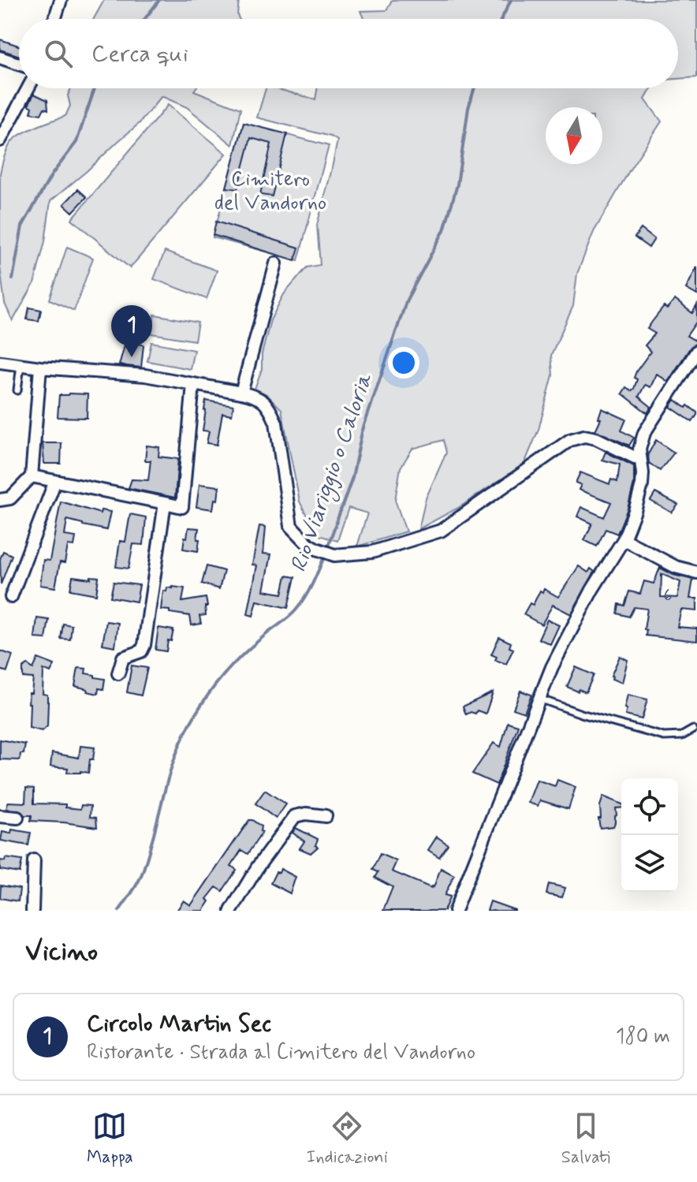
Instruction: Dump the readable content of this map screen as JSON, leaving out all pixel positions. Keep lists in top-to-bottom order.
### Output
{
  "water": ["Rio Viariggio o Caloria"],
  "parks": ["Cimitero del Vandorno"],
  "house_numbers": ["6"],
  "north": "bottom",
  "page": {
    "search": "Cerca qui",
    "pins": "1",
    "heading": "Vicino",
    "list": [
      {
        "mark": "1",
        "name": "Circolo Martin Sec",
        "note": "Ristorante · Strada al Cimitero del Vandorno",
        "value": "180 m"
      }
    ],
    "nav": ["Mappa", "Indicazioni", "Salvati"]
  }
}
